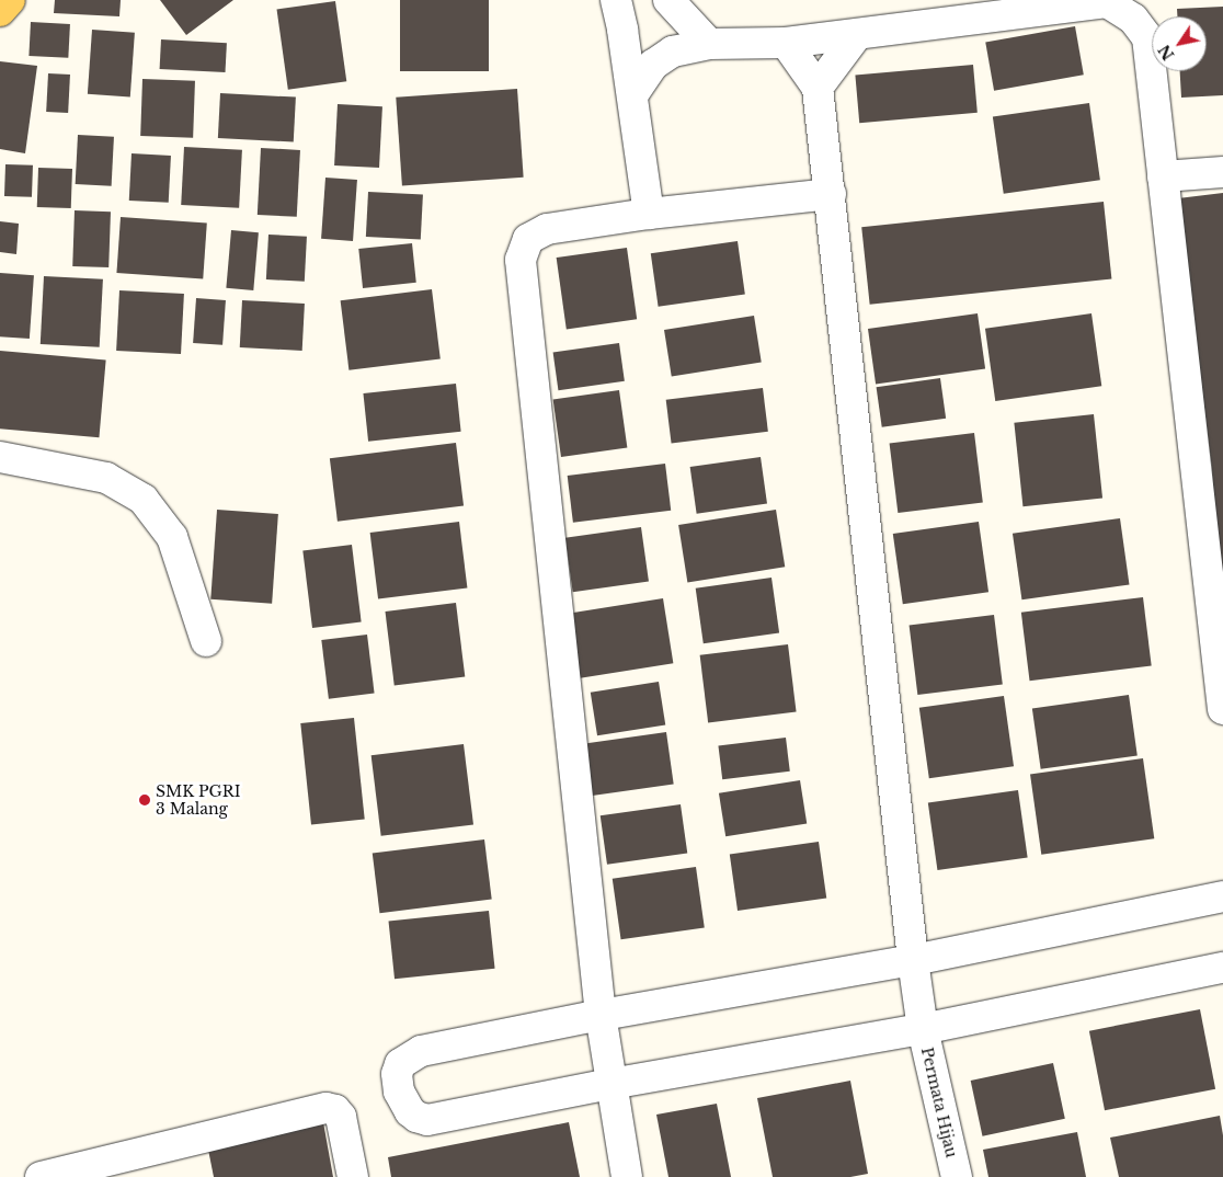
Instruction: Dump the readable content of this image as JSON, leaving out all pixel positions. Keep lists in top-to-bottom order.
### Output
{
  "streets": {
    "street": ["Permata Hijau"]
  },
  "places": ["SMK PGRI 3 Malang"],
  "north": "bottom left"
}
